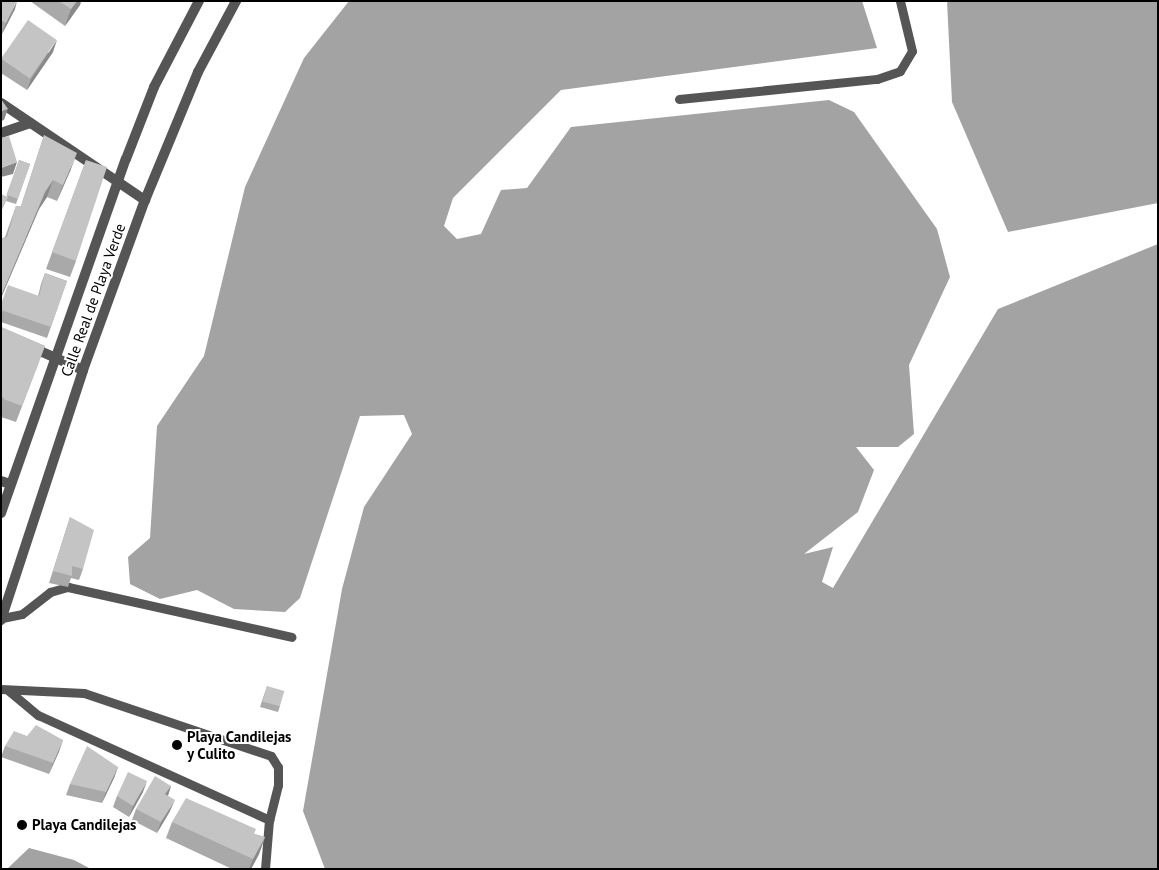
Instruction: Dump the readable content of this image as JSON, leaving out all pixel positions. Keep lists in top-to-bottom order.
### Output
{
  "streets": {
    "street": ["Calle Real de Playa Verde"]
  },
  "places": ["Playa Candilejas y Culito", "Playa Candilejas"]
}
